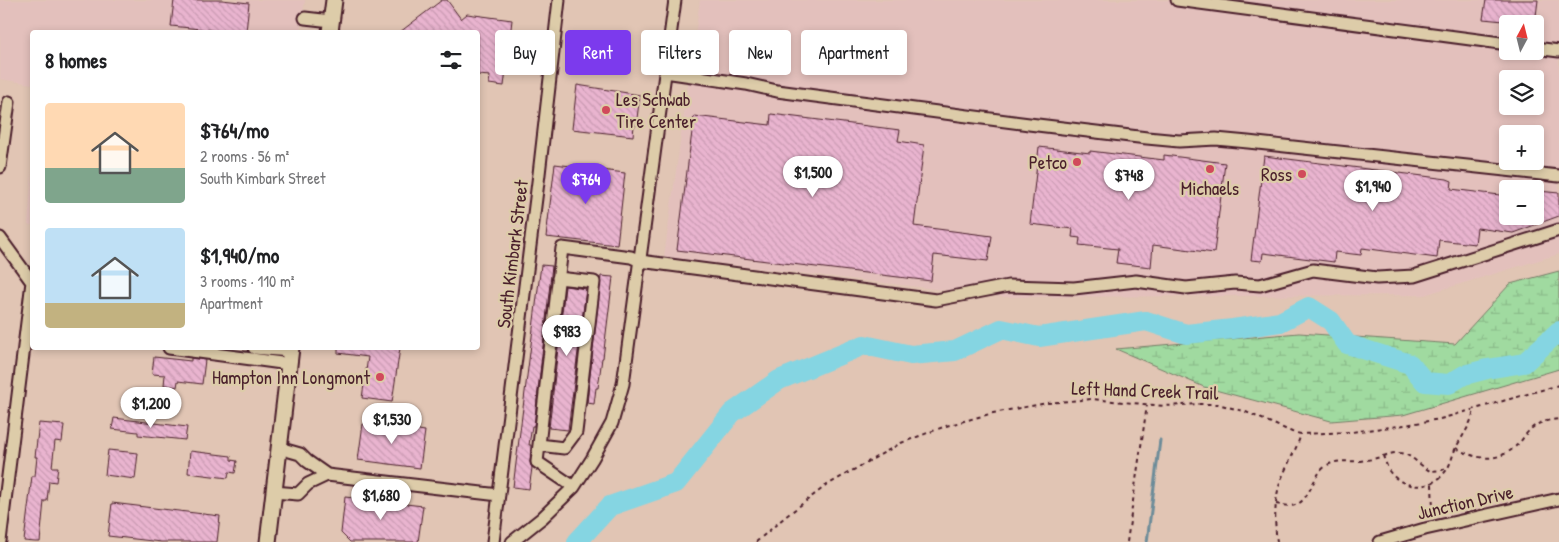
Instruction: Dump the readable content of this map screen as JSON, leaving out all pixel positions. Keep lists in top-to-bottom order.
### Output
{
  "streets": {
    "street": ["South Kimbark Street", "Junction Drive"],
    "path": ["Left Hand Creek Trail"]
  },
  "places": [
    "Les Schwab Tire Center",
    "Petco",
    "Michaels",
    "Ross",
    "Hampton Inn Longmont"
  ],
  "north": "top",
  "page": {
    "map_buttons": ["+", "−"],
    "chip": [
      "Buy",
      "Rent",
      "Filters",
      "New",
      "Apartment"
    ],
    "heading": "8 homes",
    "list": [
      {
        "name": "$764/mo",
        "note": "2 rooms · 56 m² · South Kimbark Street"
      },
      {
        "name": "$1,940/mo",
        "note": "3 rooms · 110 m² · Apartment"
      }
    ],
    "price": [
      "$1,500",
      "$748",
      "$764",
      "$1,940",
      "$983",
      "$1,200",
      "$1,530",
      "$1,680"
    ]
  }
}
